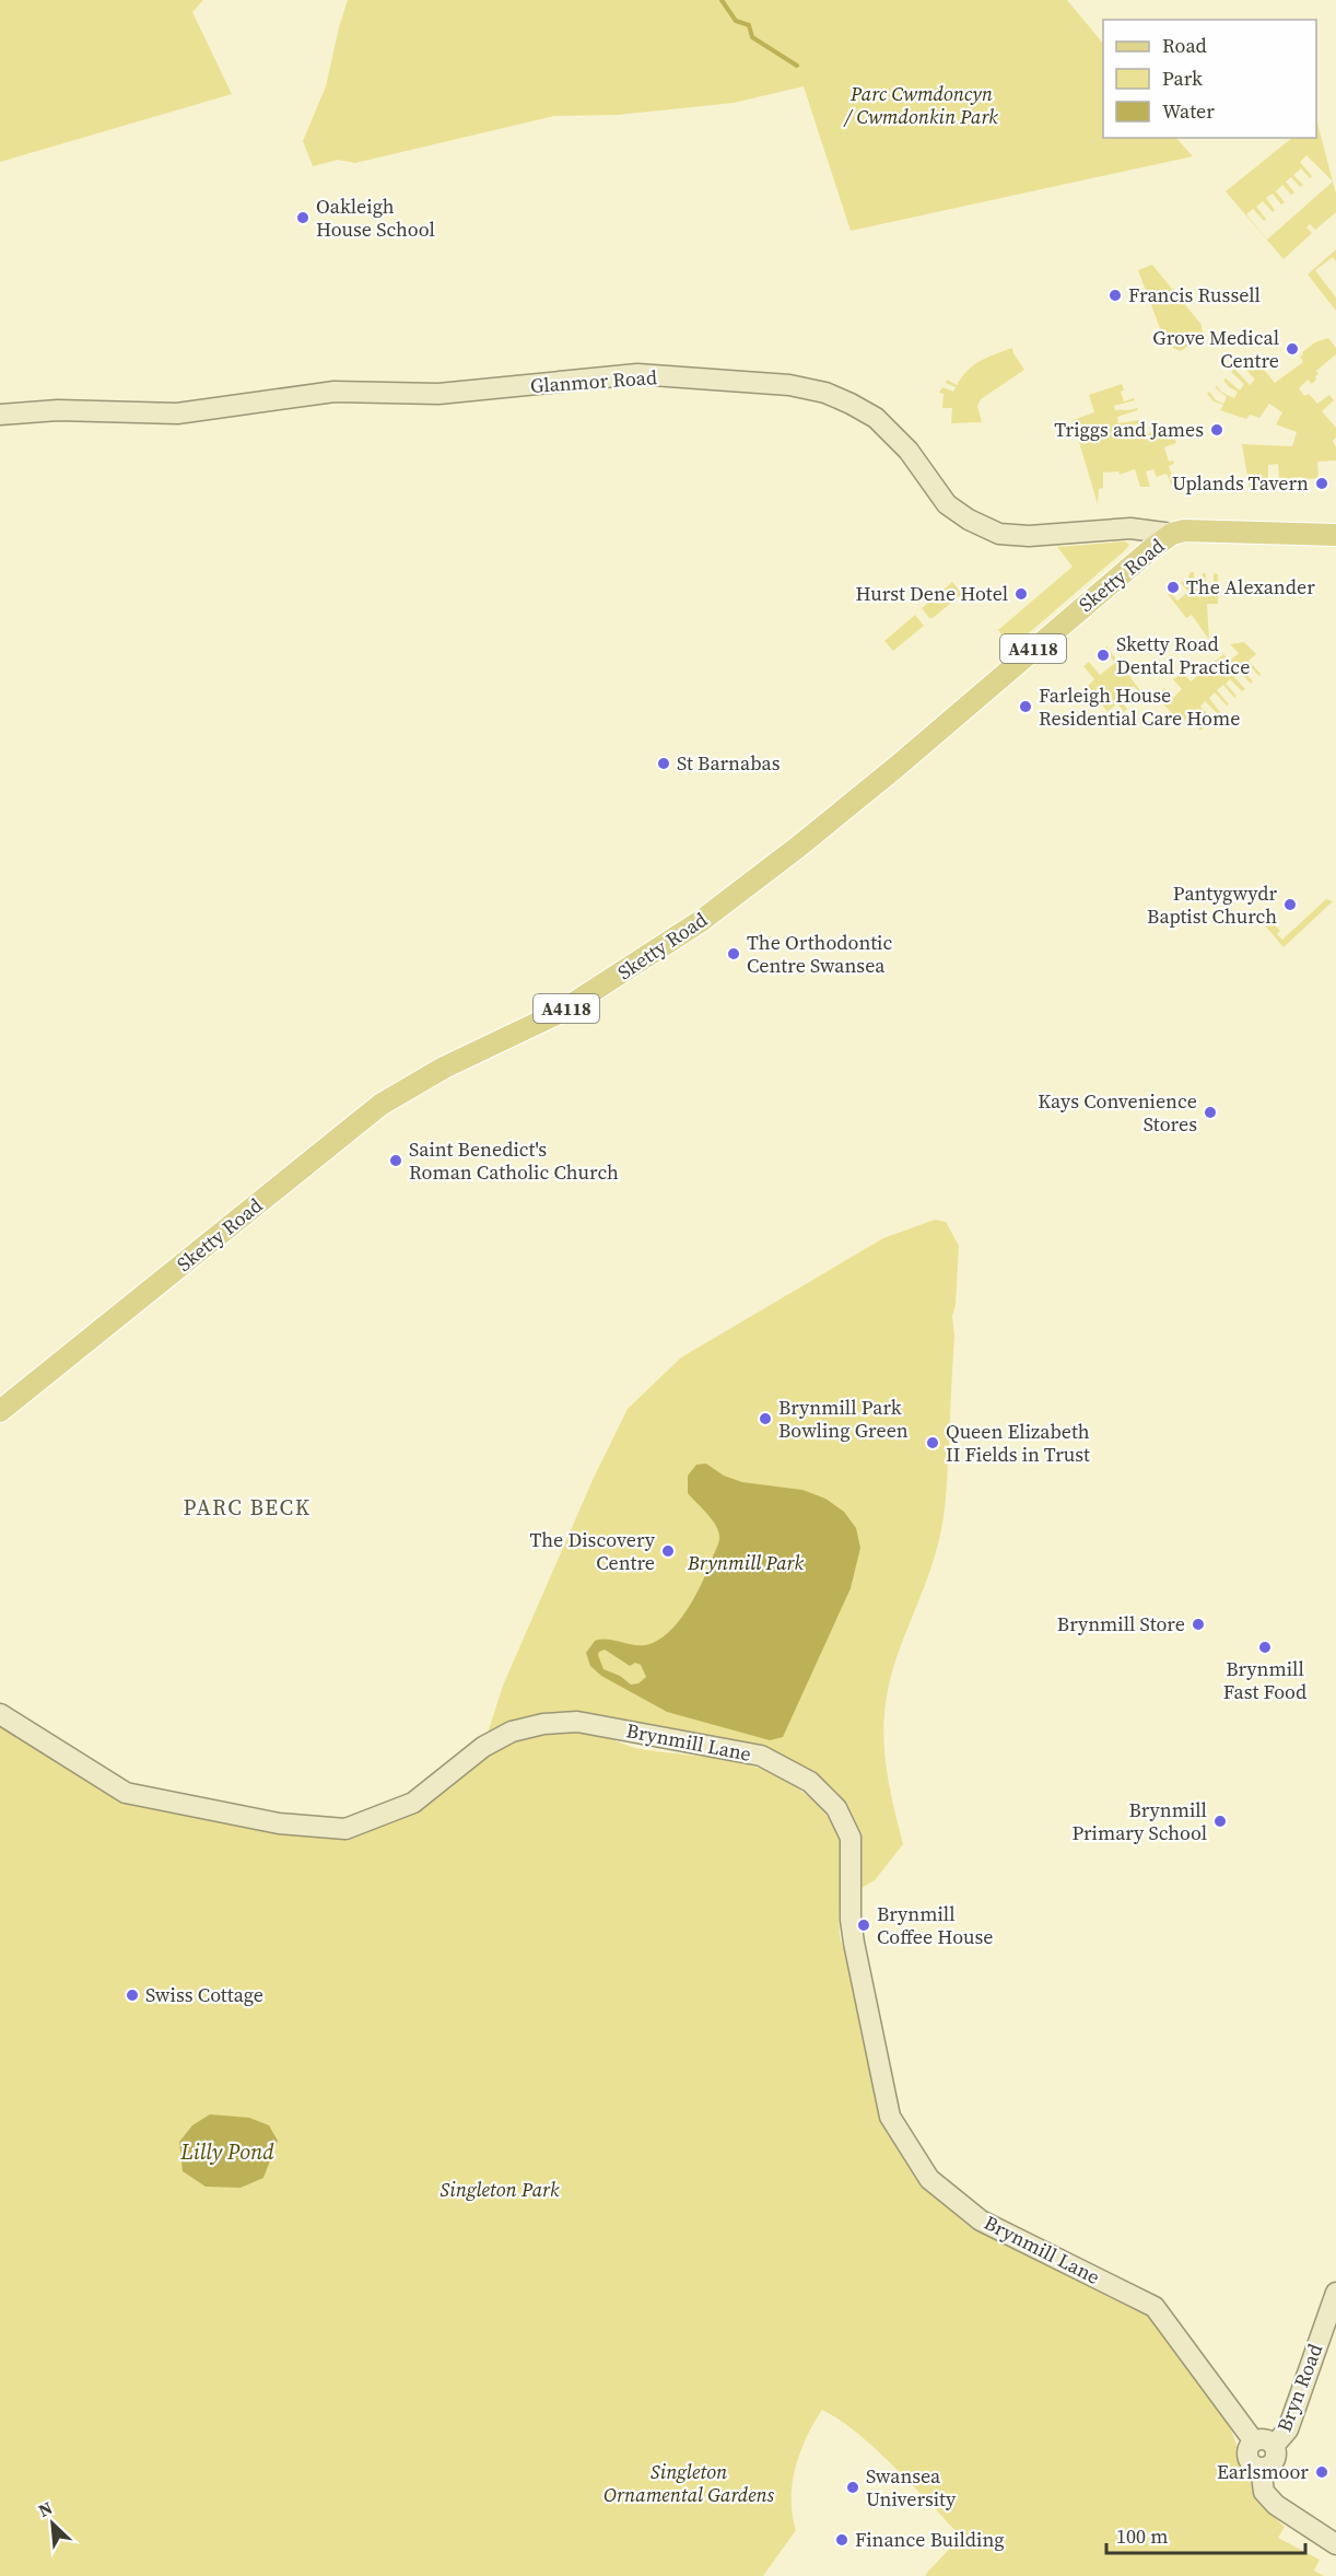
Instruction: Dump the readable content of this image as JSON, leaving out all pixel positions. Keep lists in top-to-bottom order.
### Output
{
  "streets": {
    "main road": ["Sketty Road", "A4118"],
    "street": ["Glanmor Road", "Brynmill Lane", "Bryn Road"]
  },
  "crossings": [
    ["Glanmor Road", "Sketty Road"],
    ["Brynmill Lane", "Bryn Road"]
  ],
  "districts": ["PARC BECK"],
  "water": ["Lilly Pond"],
  "parks": [
    "Parc Cwmdoncyn / Cwmdonkin Park",
    "Brynmill Park",
    "Singleton Park",
    "Singleton Ornamental Gardens"
  ],
  "places": [
    "Oakleigh House School",
    "Francis Russell",
    "Grove Medical Centre",
    "Triggs and James",
    "Uplands Tavern",
    "The Alexander",
    "Hurst Dene Hotel",
    "Sketty Road Dental Practice",
    "Farleigh House Residential Care Home",
    "St Barnabas",
    "Pantygwydr Baptist Church",
    "The Orthodontic Centre Swansea",
    "Kays Convenience Stores",
    "Saint Benedict's Roman Catholic Church",
    "Brynmill Park Bowling Green",
    "Queen Elizabeth II Fields in Trust",
    "The Discovery Centre",
    "Brynmill Store",
    "Brynmill Fast Food",
    "Brynmill Primary School",
    "Brynmill Coffee House",
    "Swiss Cottage",
    "Earlsmoor",
    "Swansea University",
    "Finance Building"
  ],
  "legend": ["Road", "Park", "Water"],
  "scale_bar": "100 m",
  "north": "top left"
}
